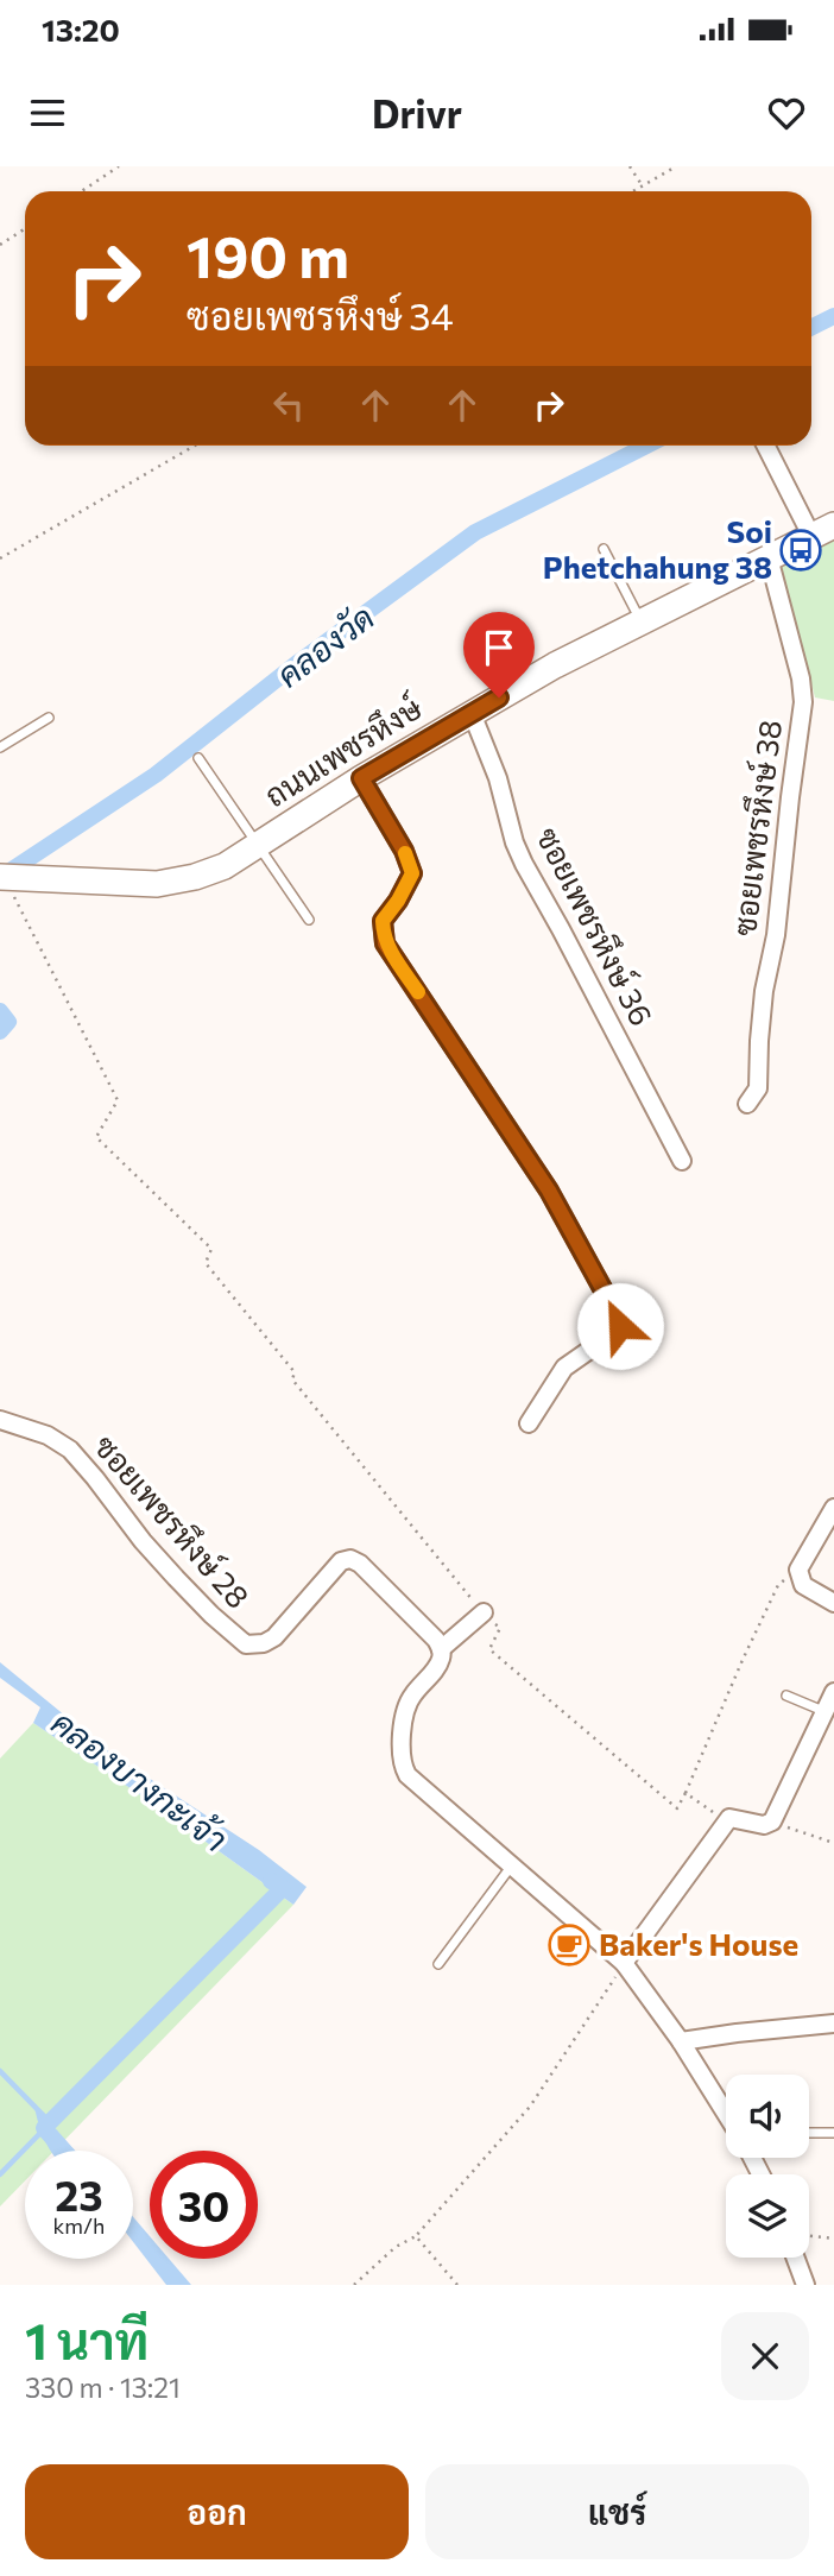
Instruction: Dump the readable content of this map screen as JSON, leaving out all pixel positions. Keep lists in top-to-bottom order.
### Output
{
  "streets": {
    "main road": ["ถนนเพชรหึงษ์"],
    "street": ["ซอยเพชรหึงษ์ 38", "ซอยเพชรหึงษ์ 36", "ซอยเพชรหึงษ์ 28"]
  },
  "crossings": [
    ["ถนนเพชรหึงษ์", "ซอยเพชรหึงษ์ 38"],
    ["ถนนเพชรหึงษ์", "ซอยเพชรหึงษ์ 36"]
  ],
  "water": ["คลองวัด", "คลองบางกะเจ้า"],
  "places": {
    "bus stop": ["Soi Phetchahung 38"],
    "cafe": ["Baker's House"]
  },
  "page": {
    "status": "13:20",
    "header": "Drivr",
    "turn": ["190 m", "ซอยเพชรหึงษ์ 34"],
    "speed": "23 km/h",
    "limit": "30",
    "heading": ["1 นาที", "330 m · 13:21"],
    "buttons": ["ออก", "แชร์"]
  }
}
